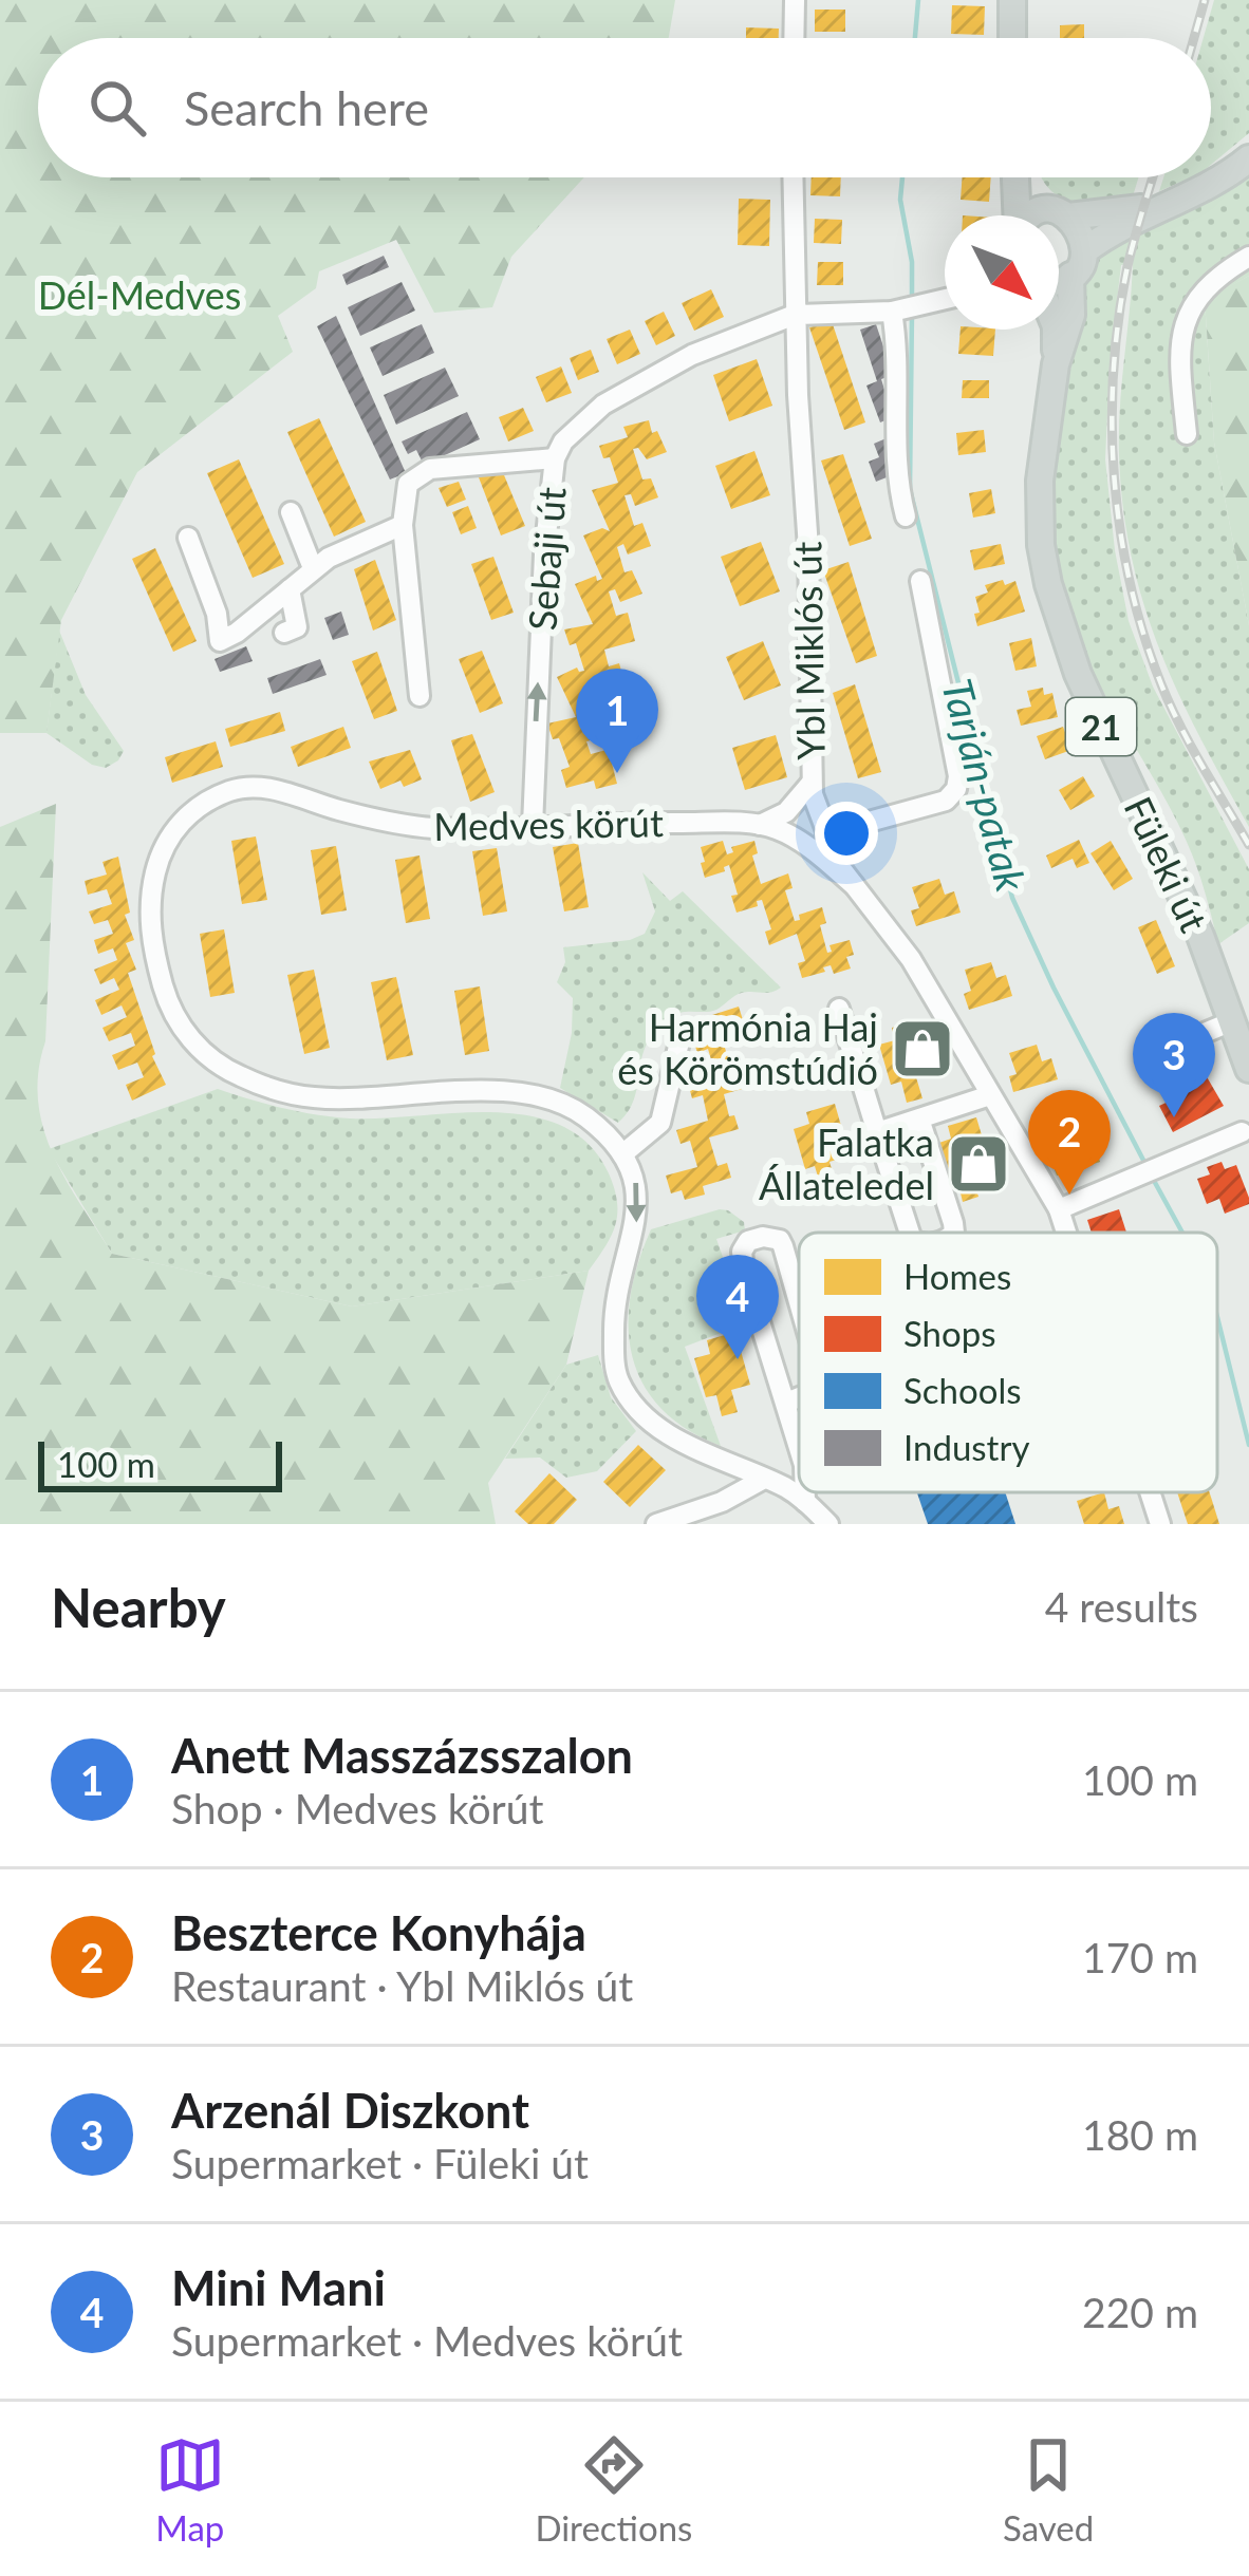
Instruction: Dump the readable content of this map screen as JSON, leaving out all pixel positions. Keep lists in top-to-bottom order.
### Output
{
  "streets": {
    "main road": ["21", "Füleki út"],
    "street": ["Sebaji út", "Ybl Miklós út", "Medves körút"]
  },
  "crossings": [
    ["Sebaji út", "Ybl Miklós út"],
    ["Sebaji út", "Medves körút"],
    ["Ybl Miklós út", "Medves körút"],
    ["21", "Füleki út"]
  ],
  "water": ["Tarján-patak"],
  "parks": ["Dél-Medves"],
  "places": {
    "shop": ["Harmónia Haj és Körömstúdió", "Falatka Állateledel"]
  },
  "legend": [
    "Homes",
    "Shops",
    "Schools",
    "Industry"
  ],
  "scale_bar": "100 m",
  "north": "bottom right",
  "page": {
    "search": "Search here",
    "pins": [
      "1",
      "3",
      "2",
      "4"
    ],
    "scale": "100 m",
    "heading": ["Nearby", "4 results"],
    "list": [
      {
        "mark": "1",
        "name": "Anett Masszázsszalon",
        "note": "Shop · Medves körút",
        "value": "100 m"
      },
      {
        "mark": "2",
        "name": "Beszterce Konyhája",
        "note": "Restaurant · Ybl Miklós út",
        "value": "170 m"
      },
      {
        "mark": "3",
        "name": "Arzenál Diszkont",
        "note": "Supermarket · Füleki út",
        "value": "180 m"
      },
      {
        "mark": "4",
        "name": "Mini Mani",
        "note": "Supermarket · Medves körút",
        "value": "220 m"
      }
    ],
    "nav": ["Map", "Directions", "Saved"]
  }
}
